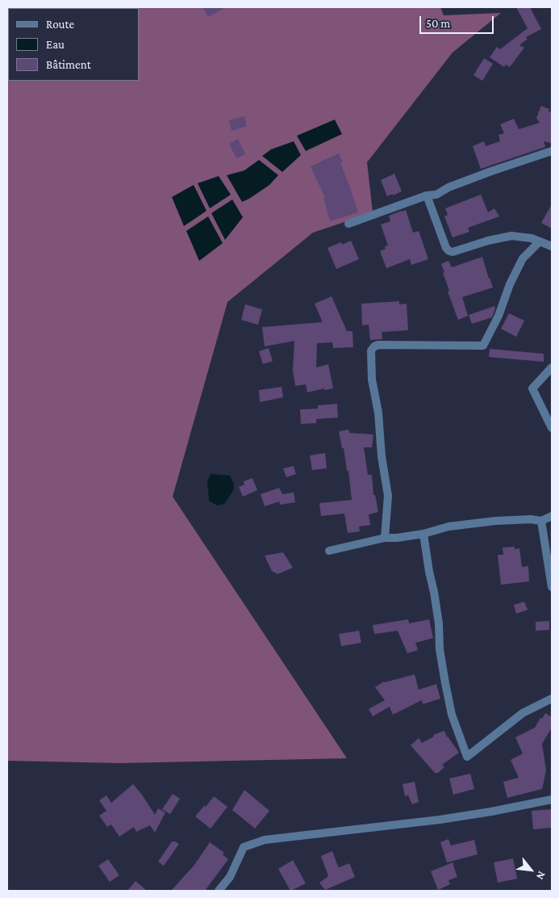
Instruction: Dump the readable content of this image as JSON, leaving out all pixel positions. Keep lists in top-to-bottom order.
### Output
{
  "legend": ["Route", "Eau", "Bâtiment"],
  "scale_bar": "50 m",
  "north": "bottom right"
}
